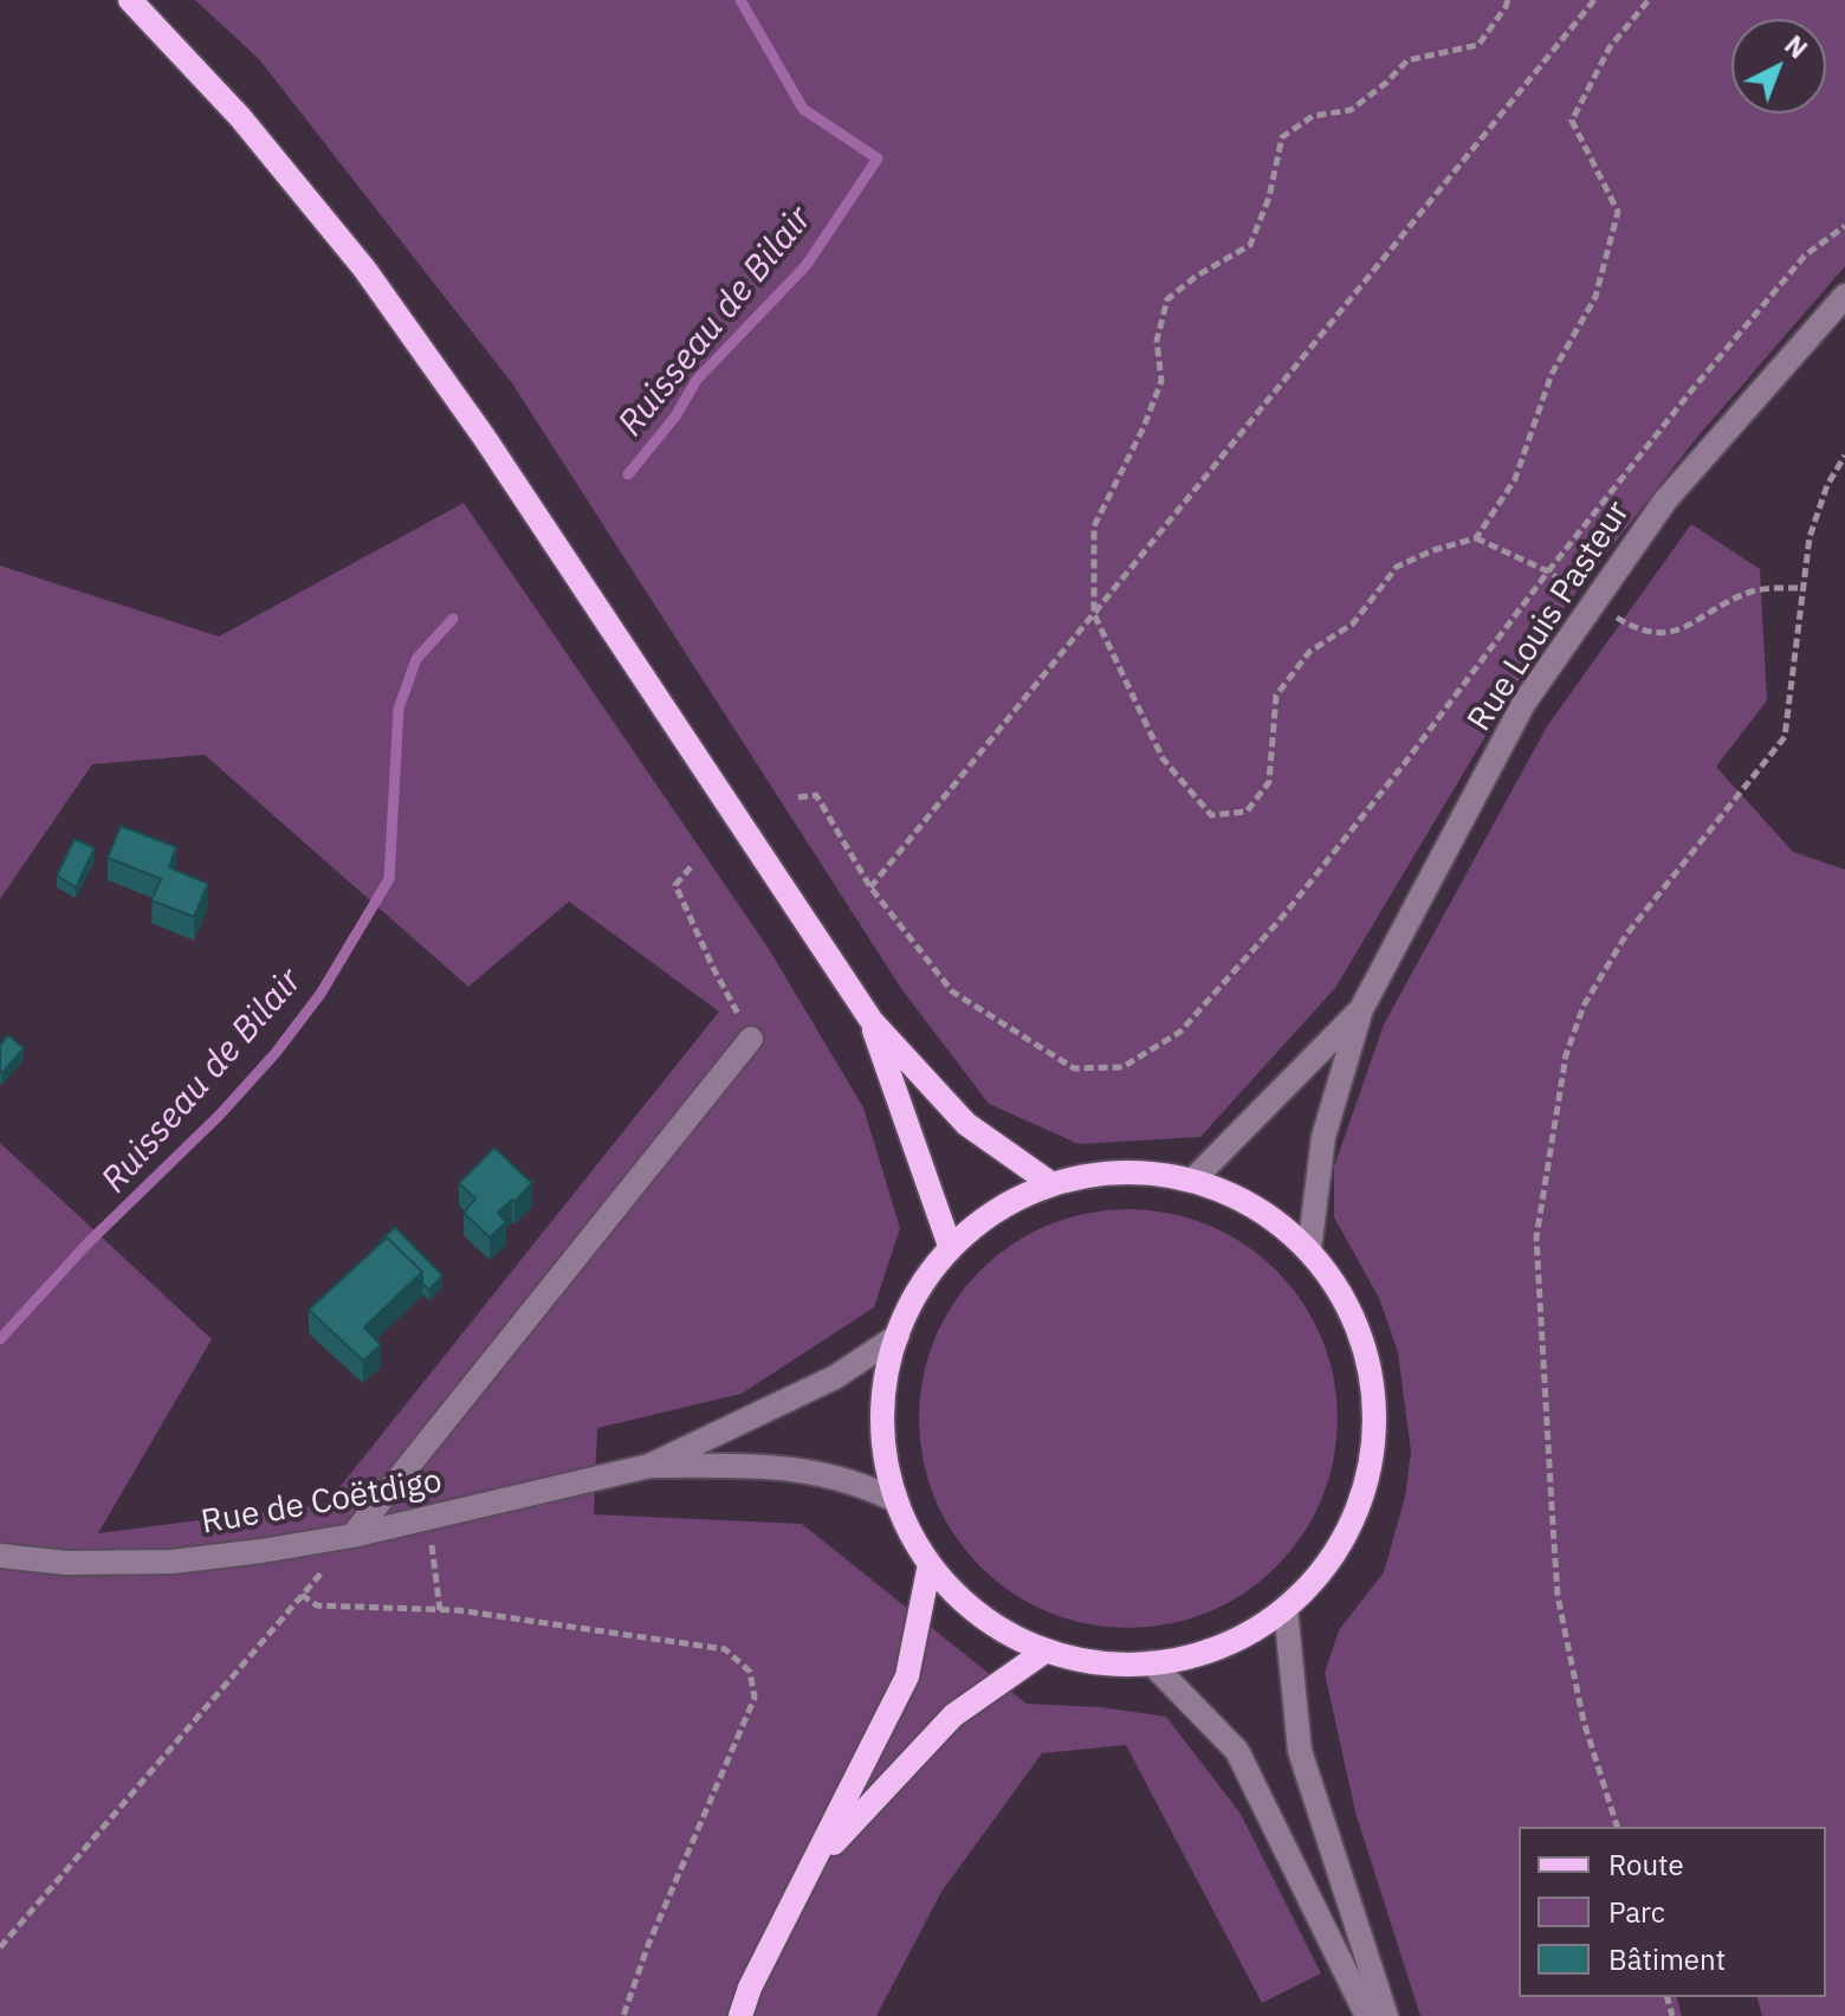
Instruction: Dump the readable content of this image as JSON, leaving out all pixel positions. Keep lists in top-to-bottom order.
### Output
{
  "streets": {
    "street": ["Rue Louis Pasteur", "Rue de Coëtdigo"]
  },
  "water": ["Ruisseau de Bilair"],
  "legend": ["Route", "Parc", "Bâtiment"],
  "north": "top right"
}
